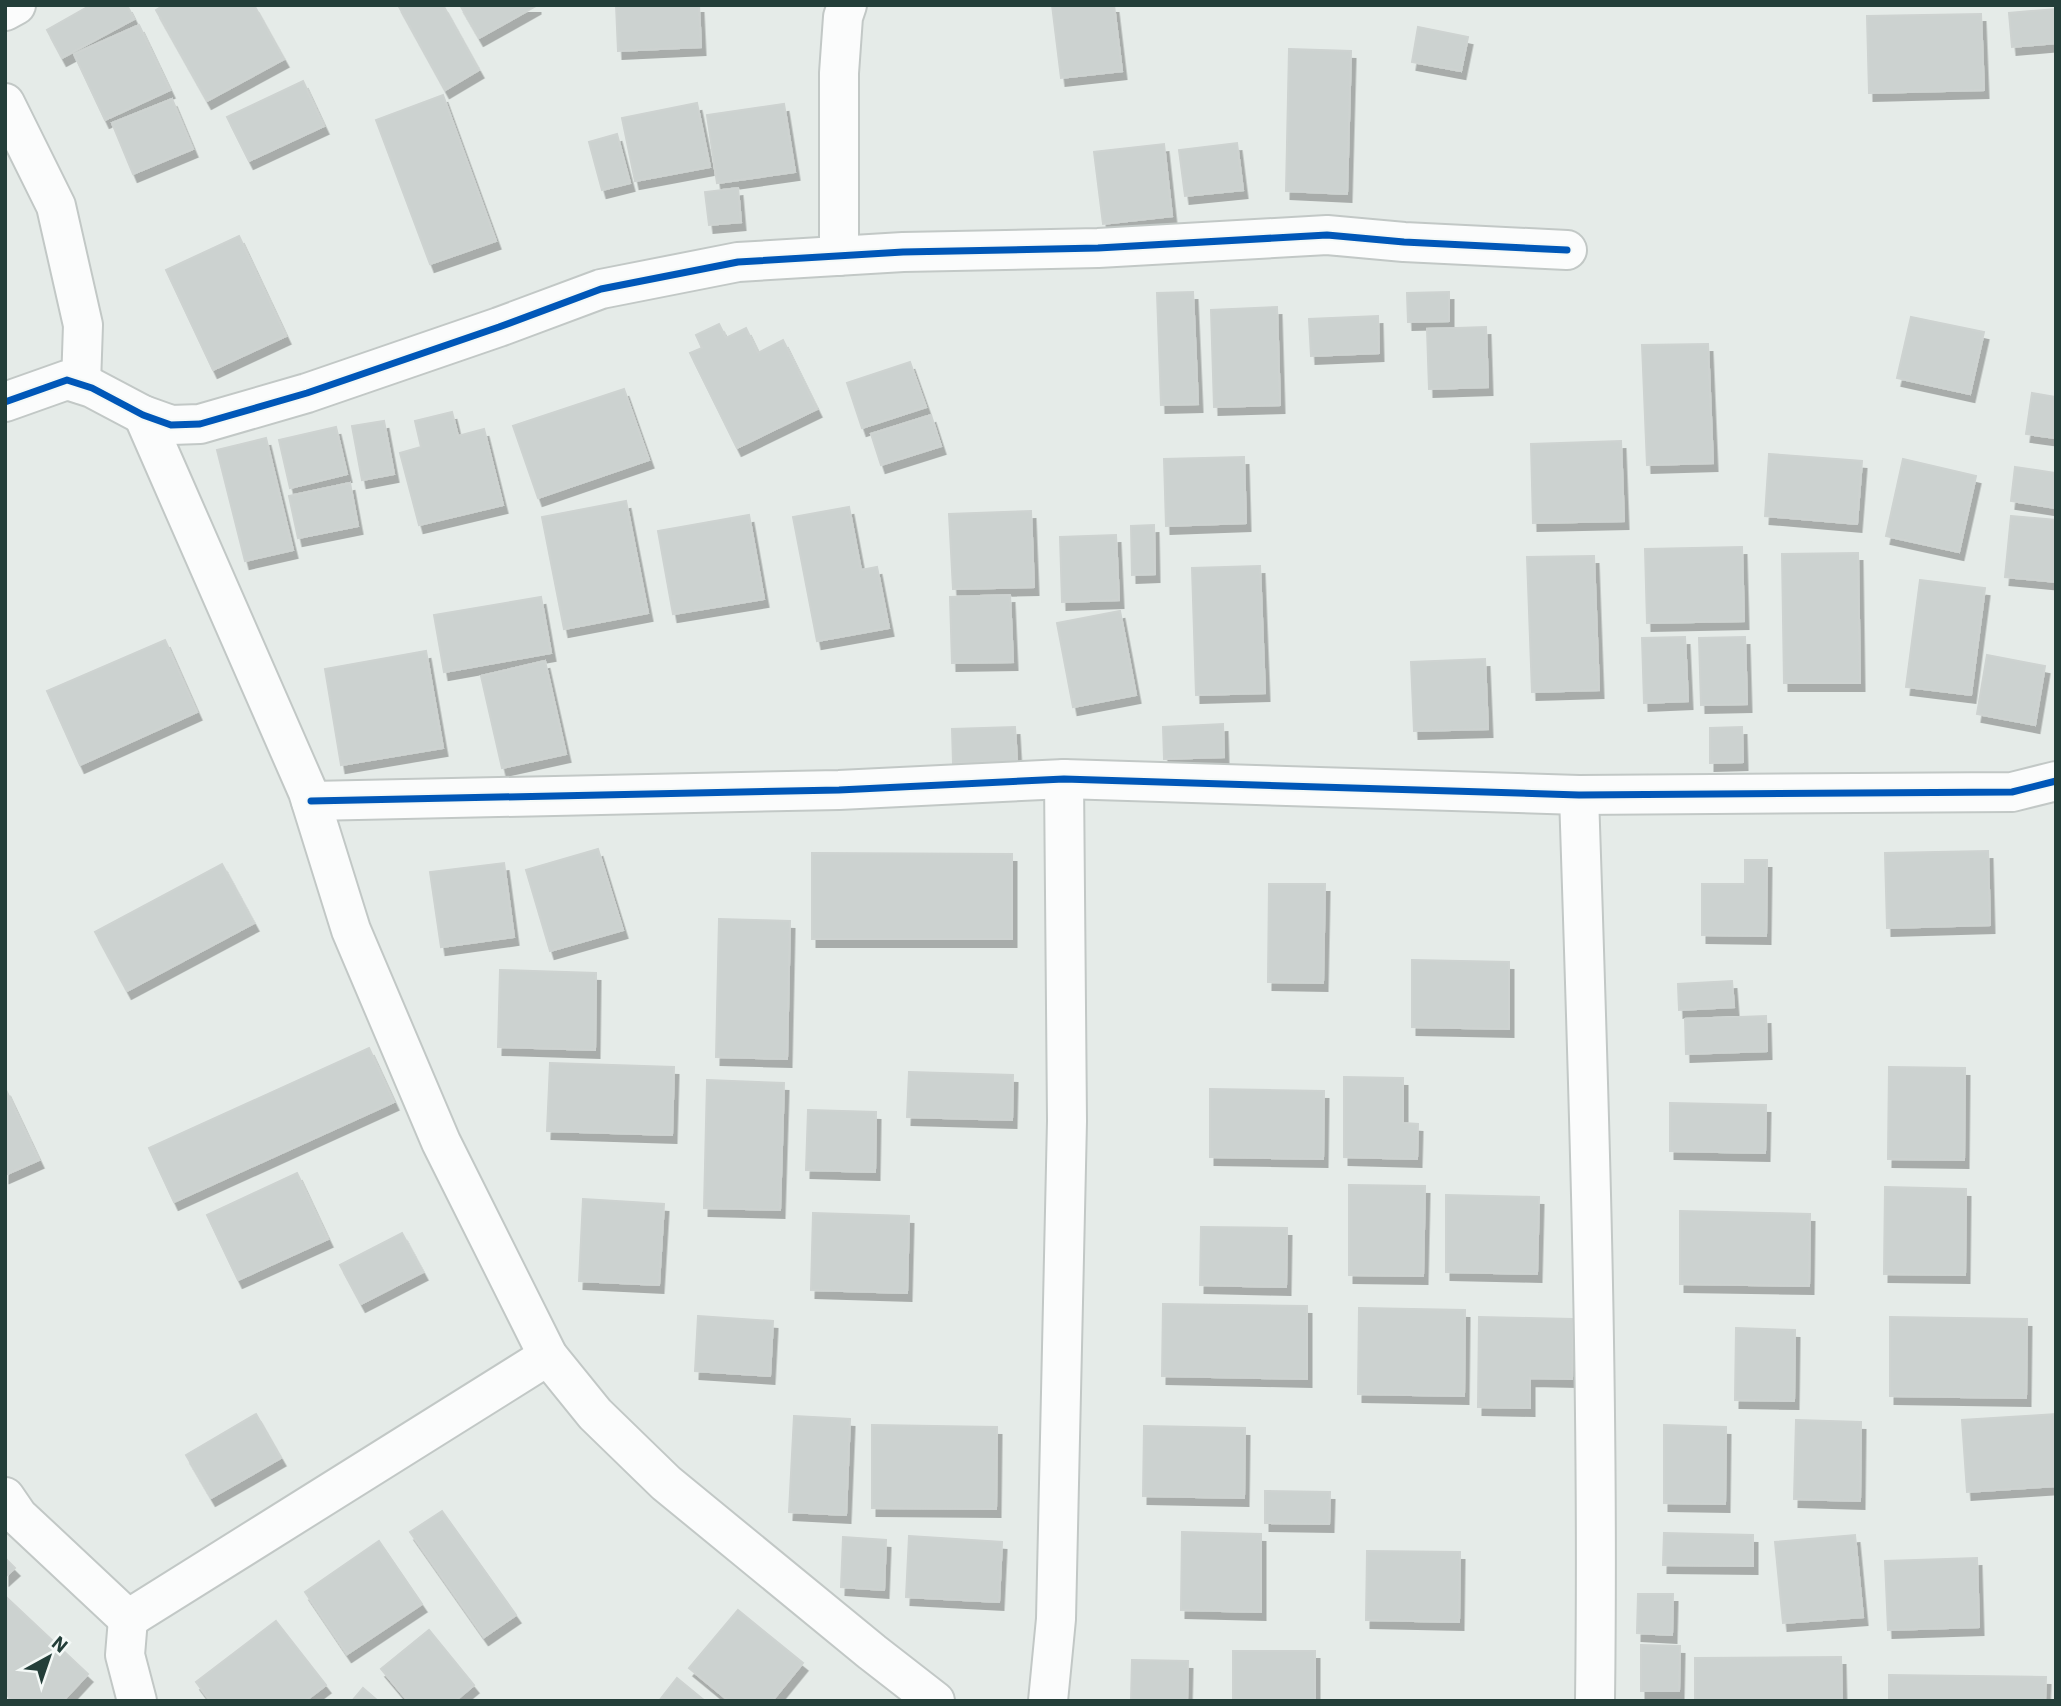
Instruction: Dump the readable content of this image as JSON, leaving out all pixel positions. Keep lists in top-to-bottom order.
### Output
{
  "north": "top right"
}
